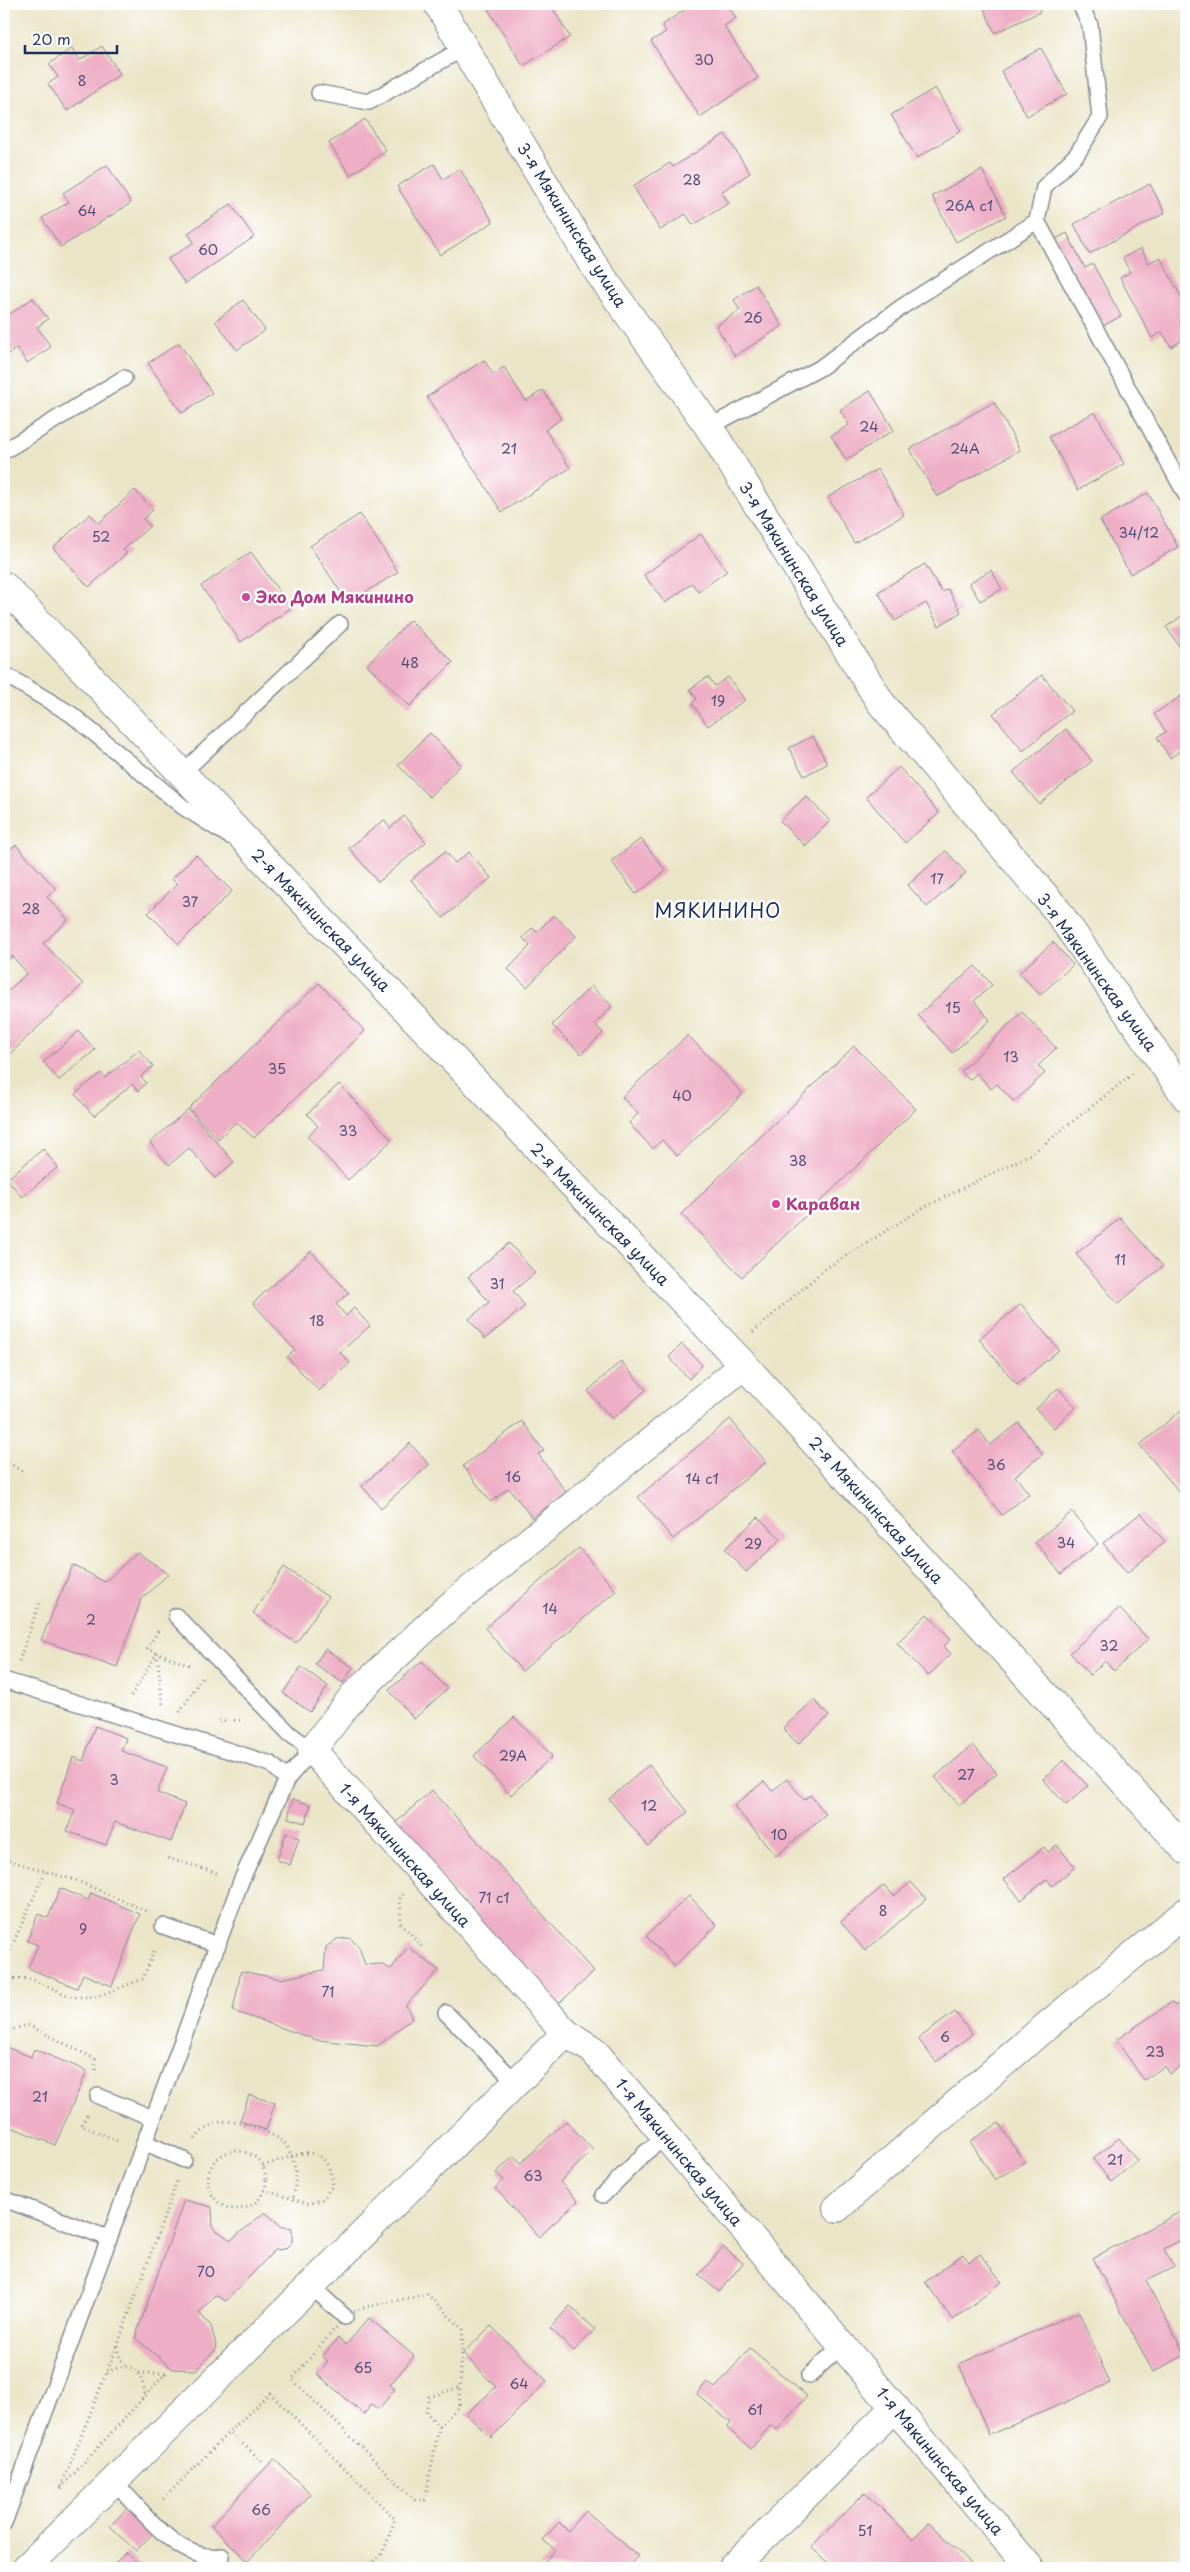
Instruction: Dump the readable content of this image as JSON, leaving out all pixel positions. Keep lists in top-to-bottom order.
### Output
{
  "streets": {
    "street": ["3-я Мякининская улица", "2-я Мякининская улица", "1-я Мякининская улица"]
  },
  "districts": ["МЯКИНИНО"],
  "places": ["Эко Дом Мякинино", "Караван"],
  "house_numbers": [
    "30",
    "8",
    "28",
    "26А с1",
    "64",
    "60",
    "26",
    "24",
    "21",
    "24А",
    "34/12",
    "52",
    "48",
    "19",
    "17",
    "37",
    "28",
    "15",
    "13",
    "35",
    "40",
    "33",
    "38",
    "11",
    "31",
    "18",
    "36",
    "16",
    "14 с1",
    "34",
    "29",
    "14",
    "2",
    "32",
    "29А",
    "27",
    "3",
    "12",
    "10",
    "71 с1",
    "8",
    "9",
    "71",
    "6",
    "23",
    "21",
    "21",
    "63",
    "70",
    "65",
    "64",
    "61",
    "66",
    "51"
  ],
  "scale_bar": "20 m"
}
